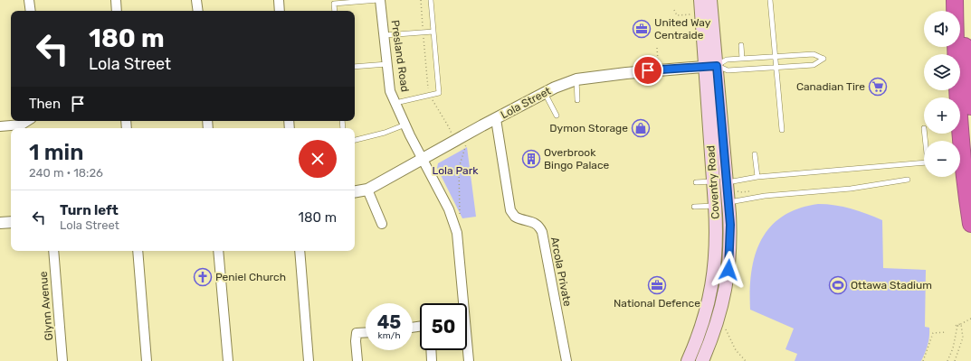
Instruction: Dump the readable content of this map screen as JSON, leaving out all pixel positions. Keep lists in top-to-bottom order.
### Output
{
  "streets": {
    "main road": ["Coventry Road"],
    "street": [
      "Presland Road",
      "Lola Street",
      "Arcola Private",
      "Glynn Avenue"
    ]
  },
  "crossings": [
    ["Presland Road", "Lola Street"],
    ["Lola Street", "Coventry Road"],
    ["Lola Street", "Arcola Private"]
  ],
  "parks": ["Lola Park"],
  "places": {
    "office": ["United Way Centraide", "National Defence"],
    "supermarket": ["Canadian Tire"],
    "shop": ["Dymon Storage"],
    "building": ["Overbrook Bingo Palace"],
    "church": ["Peniel Church"],
    "sports": ["Ottawa Stadium"]
  },
  "page": {
    "map_buttons": ["+", "−"],
    "turn": ["180 m", "Lola Street"],
    "then": "Then",
    "heading": ["1 min", "240 m · 18:26"],
    "list": [
      {
        "name": "Turn left",
        "note": "Lola Street",
        "value": "180 m"
      }
    ],
    "speed": "45 km/h",
    "limit": "50"
  }
}
